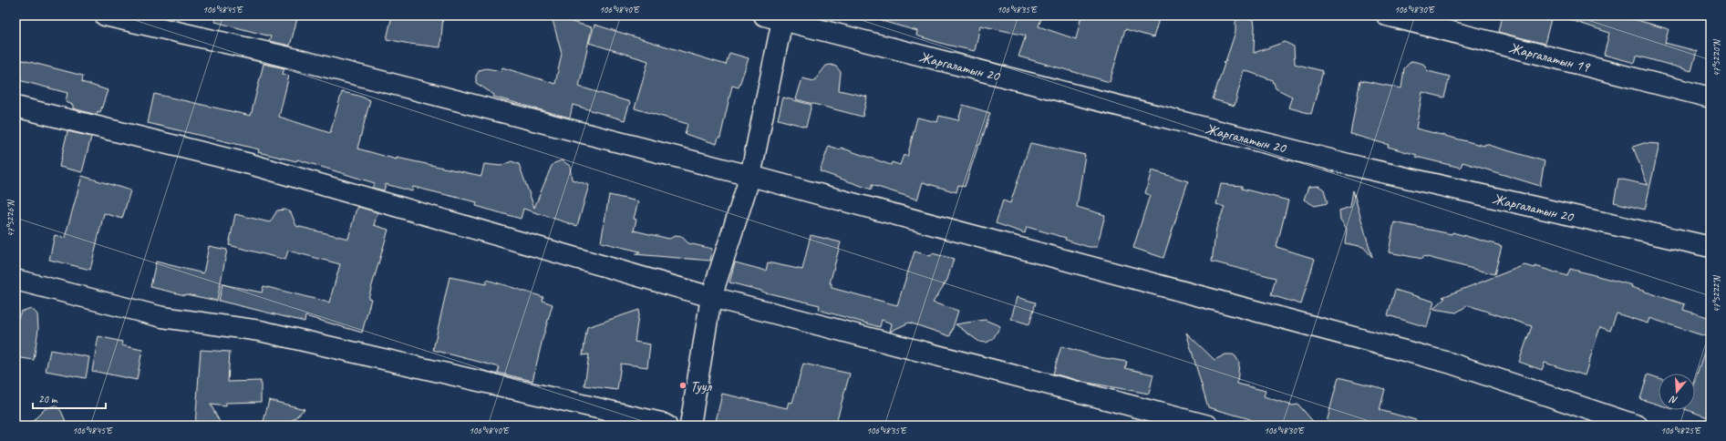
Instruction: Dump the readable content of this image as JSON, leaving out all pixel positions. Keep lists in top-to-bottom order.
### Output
{
  "streets": {
    "street": ["Жаргалатын 19", "Жаргалатын 20"]
  },
  "places": ["Туул"],
  "scale_bar": "20 m",
  "north": "bottom",
  "coordinates": [
    "106°48'45\"E",
    "106°48'40\"E",
    "106°48'35\"E",
    "106°48'30\"E",
    "47°52'20\"N",
    "47°52'26\"N",
    "47°52'22\"N",
    "106°48'25\"E"
  ]
}
